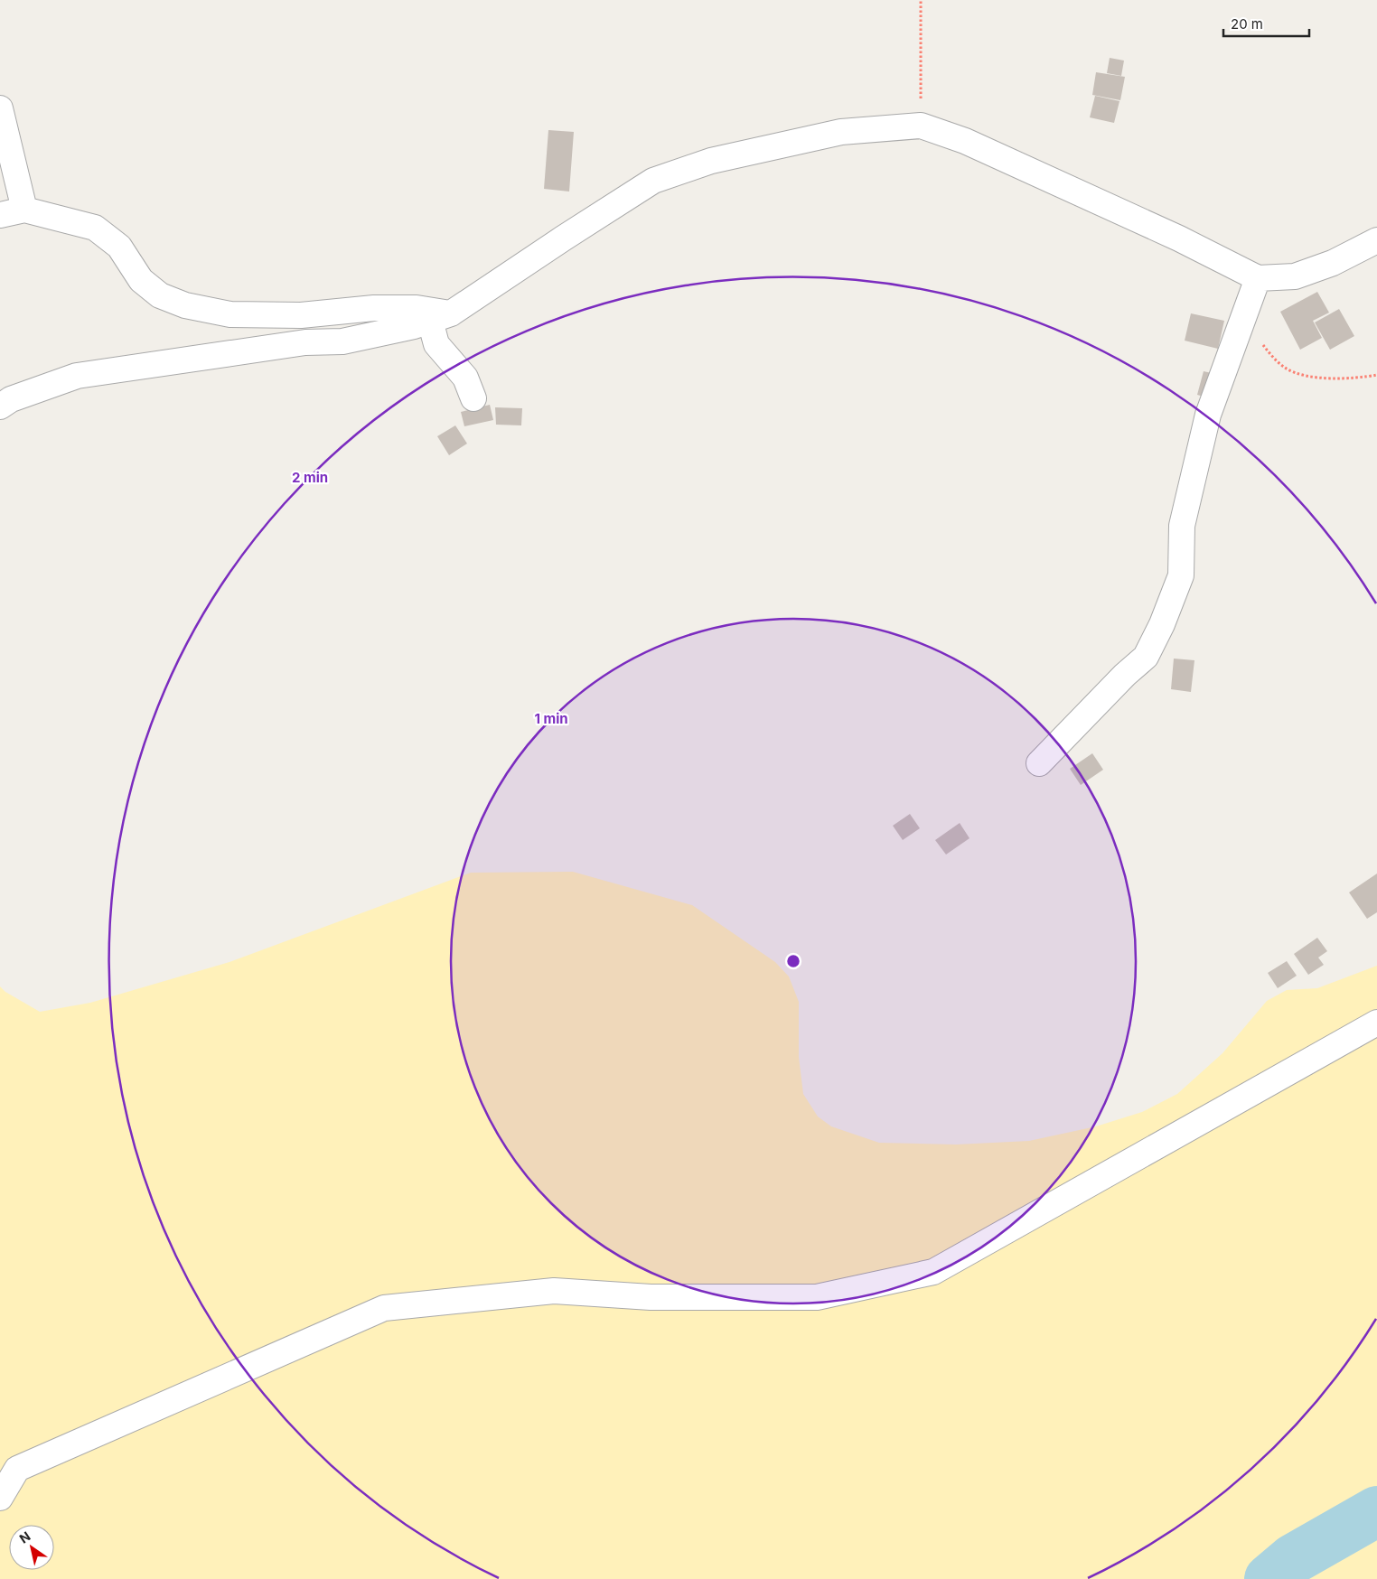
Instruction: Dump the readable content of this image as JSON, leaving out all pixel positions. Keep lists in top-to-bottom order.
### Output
{
  "scale_bar": "20 m",
  "north": "top left",
  "rings": ["2 min", "1 min"]
}
